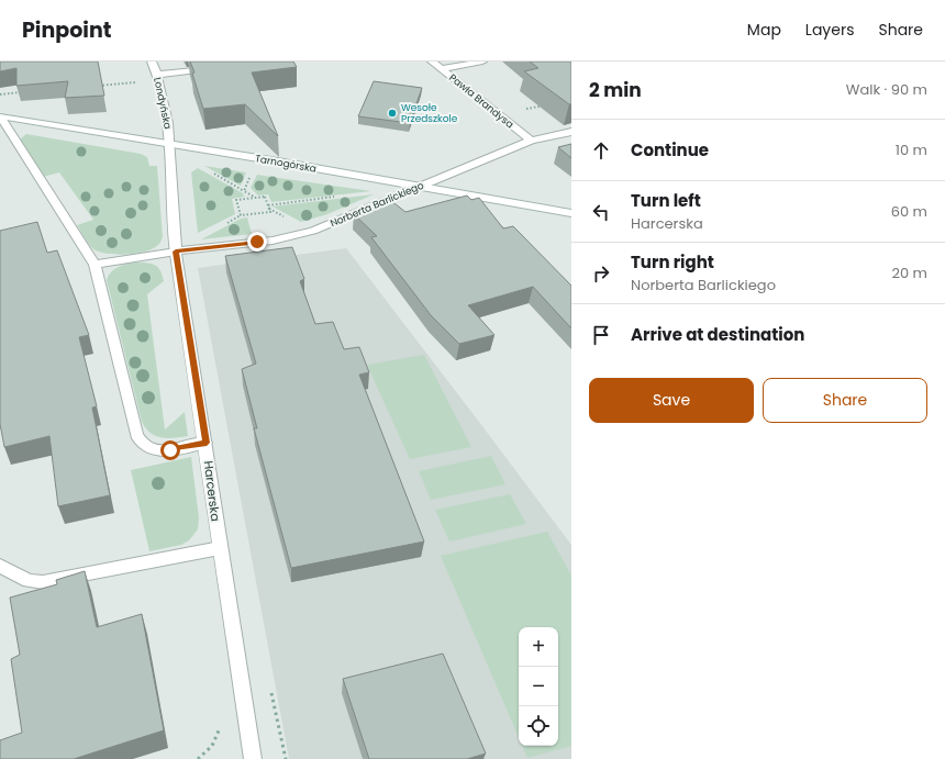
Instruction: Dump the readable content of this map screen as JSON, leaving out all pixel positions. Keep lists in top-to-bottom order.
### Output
{
  "streets": {
    "street": [
      "Pawła Brandysa",
      "Londyńska",
      "Tarnogórska",
      "Norberta Barlickiego",
      "Harcerska"
    ]
  },
  "crossings": [
    ["Pawła Brandysa", "Norberta Barlickiego"],
    ["Londyńska", "Tarnogórska"],
    ["Londyńska", "Harcerska"],
    ["Tarnogórska", "Norberta Barlickiego"],
    ["Tarnogórska", "Harcerska"],
    ["Norberta Barlickiego", "Harcerska"]
  ],
  "places": ["Wesołe Przedszkole"],
  "page": {
    "header": "Pinpoint",
    "nav": ["Map", "Layers", "Share"],
    "heading": ["2 min", "Walk · 90 m"],
    "list": [
      ["Continue", "10 m"],
      ["Turn left", "Harcerska", "60 m"],
      ["Turn right", "Norberta Barlickiego", "20 m"],
      "Arrive at destination"
    ],
    "buttons": ["Save", "Share"],
    "map_buttons": ["+", "−"]
  }
}
